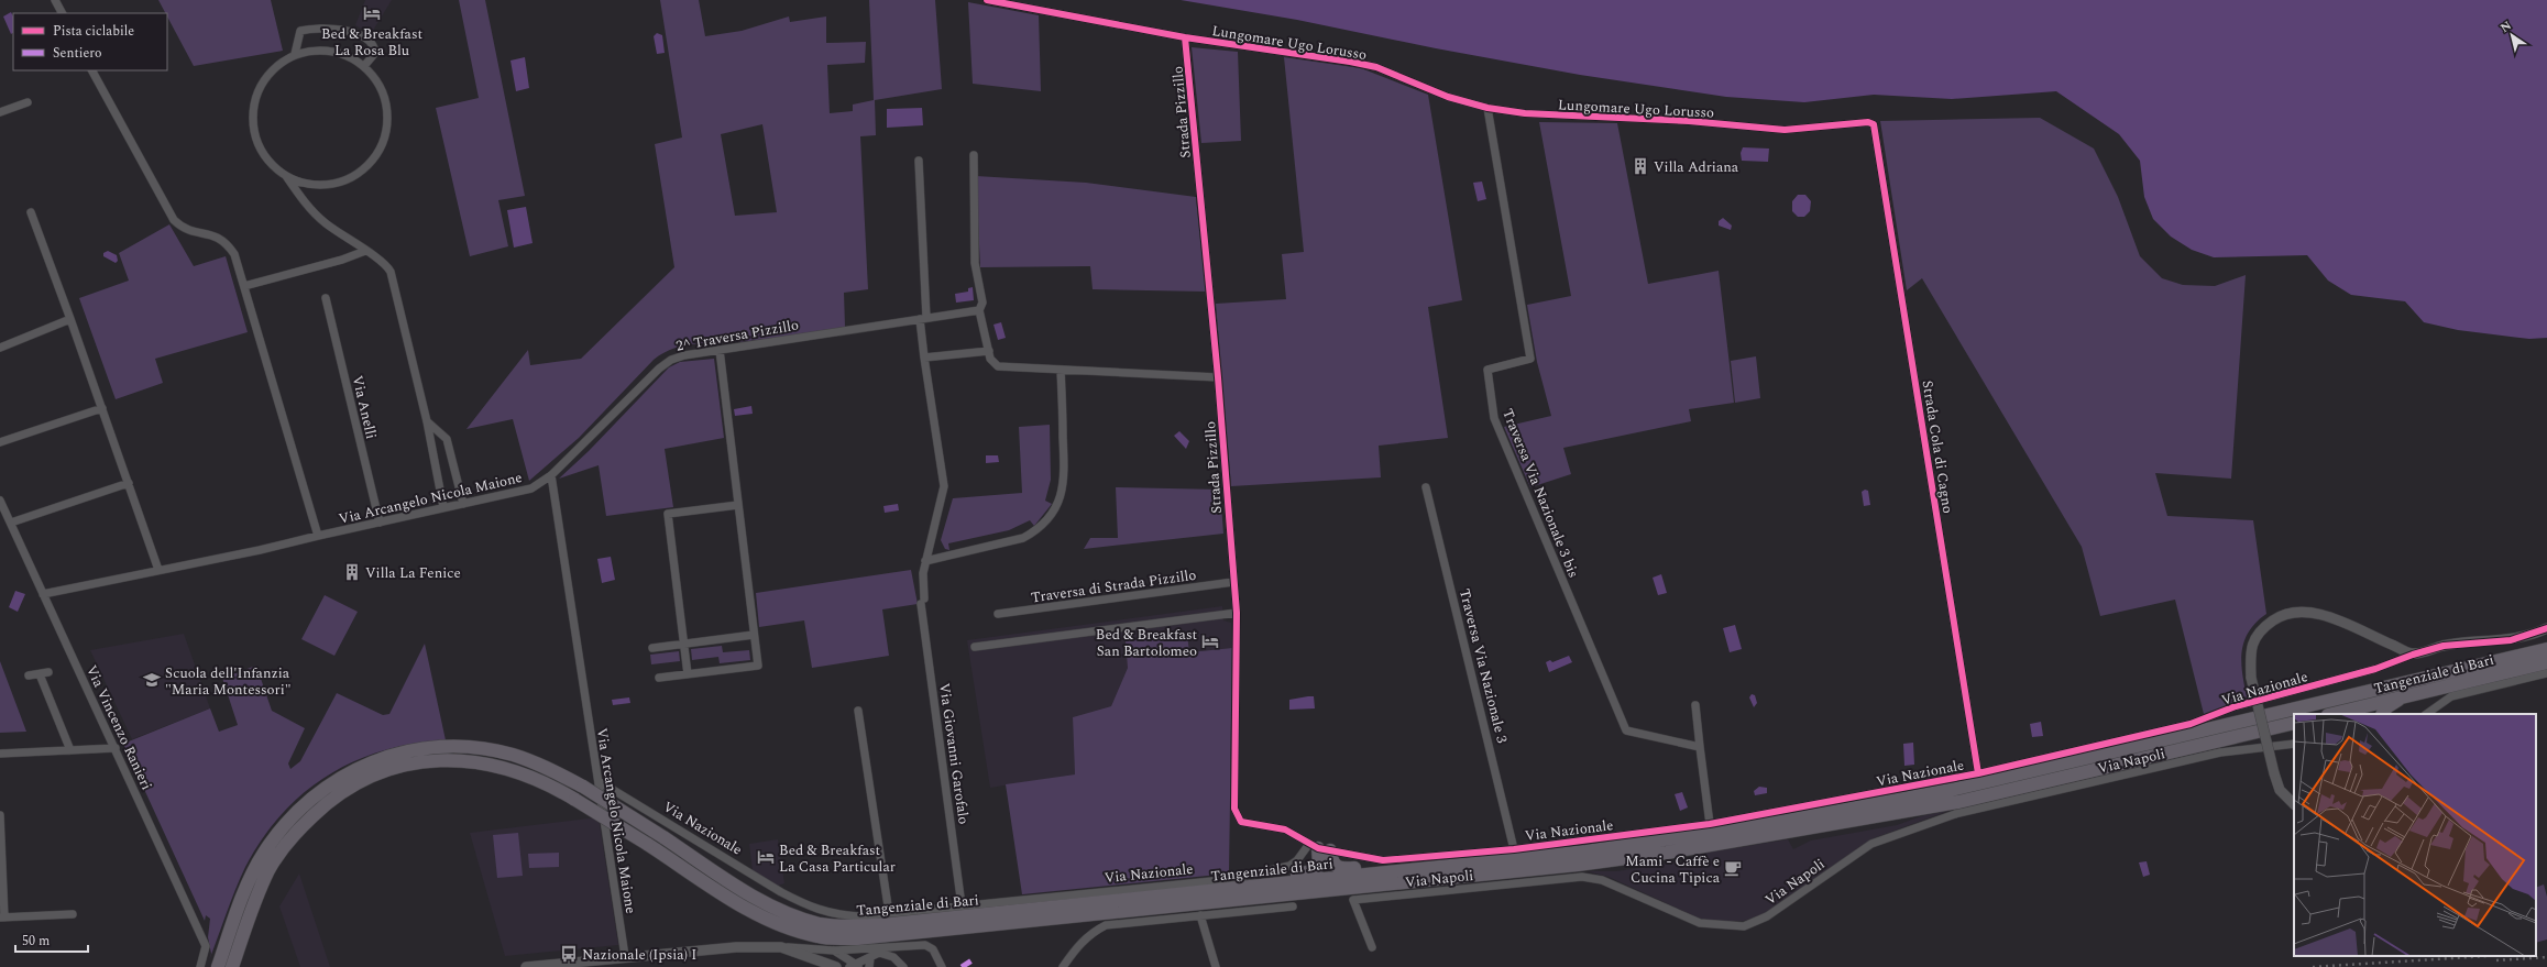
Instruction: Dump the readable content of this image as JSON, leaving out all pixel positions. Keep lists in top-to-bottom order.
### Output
{
  "streets": {
    "highway": ["Tangenziale di Bari"],
    "street": [
      "Lungomare Ugo Lorusso",
      "Strada Pizzillo",
      "2^ Traversa Pizzillo",
      "Via Anelli",
      "Strada Cola di Cagno",
      "Traversa Via Nazionale 3 bis",
      "Via Arcangelo Nicola Maione",
      "Traversa di Strada Pizzillo",
      "Traversa Via Nazionale 3",
      "Via Nazionale",
      "Via Vincenzo Ranieri",
      "Via Giovanni Garofalo",
      "Via Napoli"
    ]
  },
  "crossings": [
    ["Lungomare Ugo Lorusso", "Strada Pizzillo"],
    ["Lungomare Ugo Lorusso", "Strada Cola di Cagno"],
    ["Lungomare Ugo Lorusso", "Traversa Via Nazionale 3 bis"],
    ["Strada Pizzillo", "Traversa di Strada Pizzillo"],
    ["Strada Pizzillo", "Via Nazionale"],
    ["2^ Traversa Pizzillo", "Via Arcangelo Nicola Maione"],
    ["Via Anelli", "Via Arcangelo Nicola Maione"],
    ["Strada Cola di Cagno", "Via Nazionale"],
    ["Via Arcangelo Nicola Maione", "Via Nazionale"],
    ["Via Arcangelo Nicola Maione", "Via Vincenzo Ranieri"],
    ["Traversa Via Nazionale 3", "Via Nazionale"],
    ["Via Nazionale", "Via Giovanni Garofalo"]
  ],
  "places": {
    "hotel": ["Bed & Breakfast La Rosa Blu", "Bed & Breakfast San Bartolomeo", "Bed & Breakfast La Casa Particular"],
    "building": ["Villa Adriana", "Villa La Fenice"],
    "school or university": ["Scuola dell'Infanzia \"Maria Montessori\""],
    "cafe": ["Mami - Caffè e Cucina Tipica"],
    "bus stop": ["Nazionale (Ipsia) I"]
  },
  "legend": ["Pista ciclabile", "Sentiero"],
  "scale_bar": "50 m",
  "north": "top left"
}
